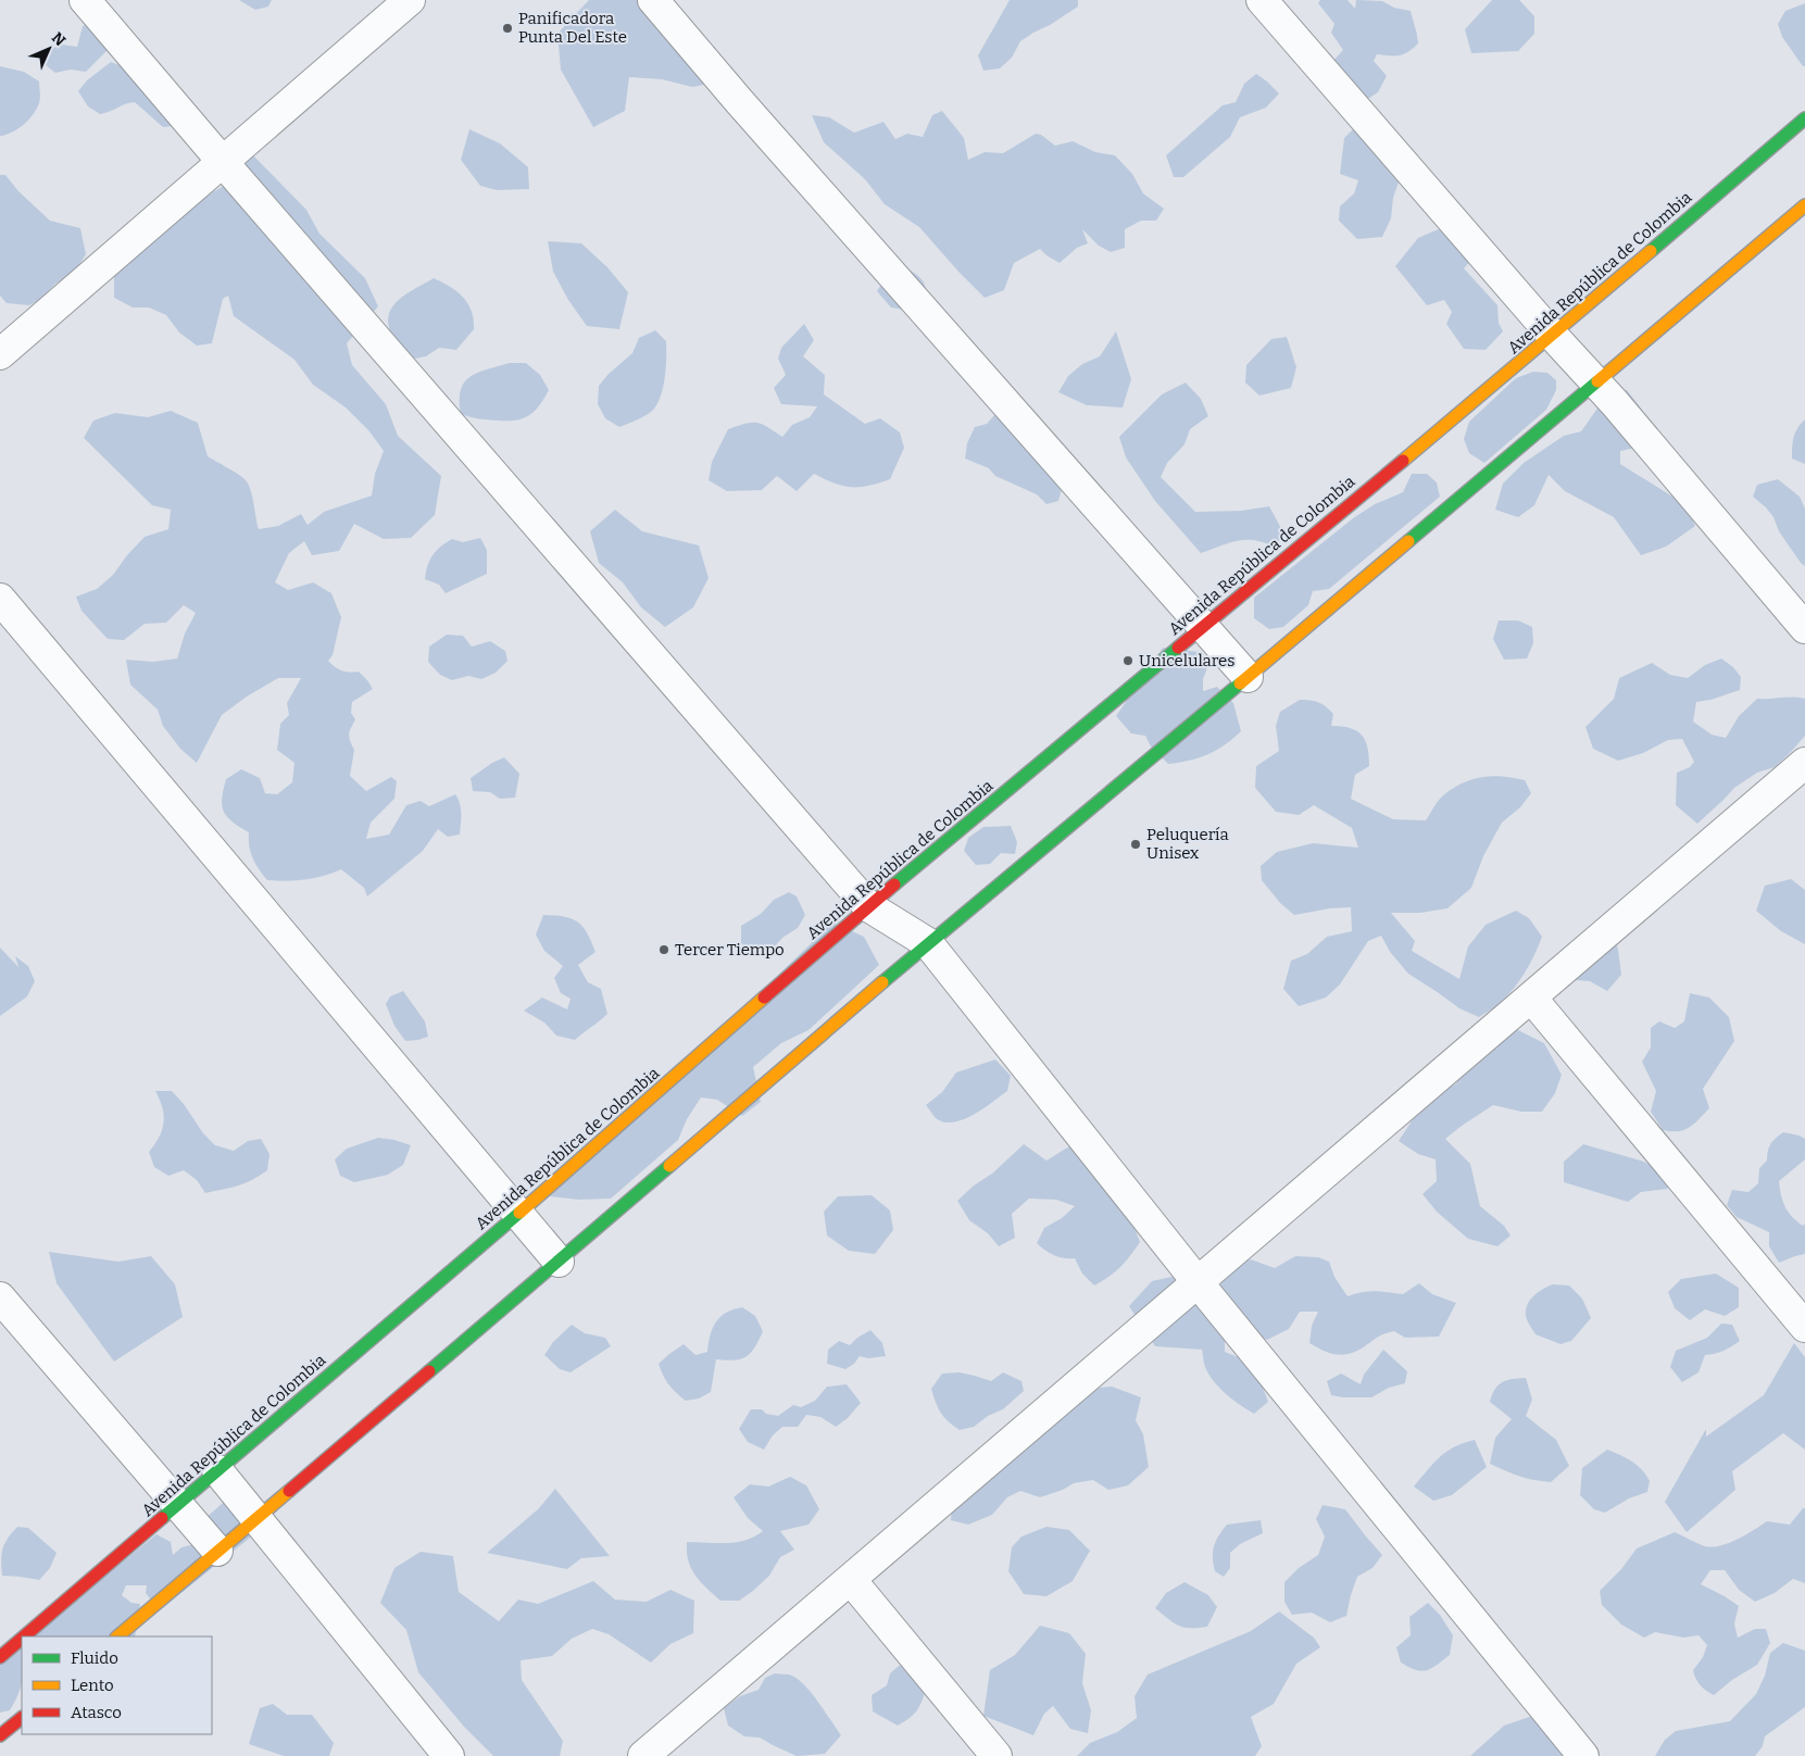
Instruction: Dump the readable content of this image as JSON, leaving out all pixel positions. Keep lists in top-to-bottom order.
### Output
{
  "streets": {
    "street": ["Avenida República de Colombia"]
  },
  "places": [
    "Panificadora Punta Del Este",
    "Unicelulares",
    "Peluquería Unisex",
    "Tercer Tiempo"
  ],
  "legend": ["Fluido", "Lento", "Atasco"],
  "north": "top right"
}
